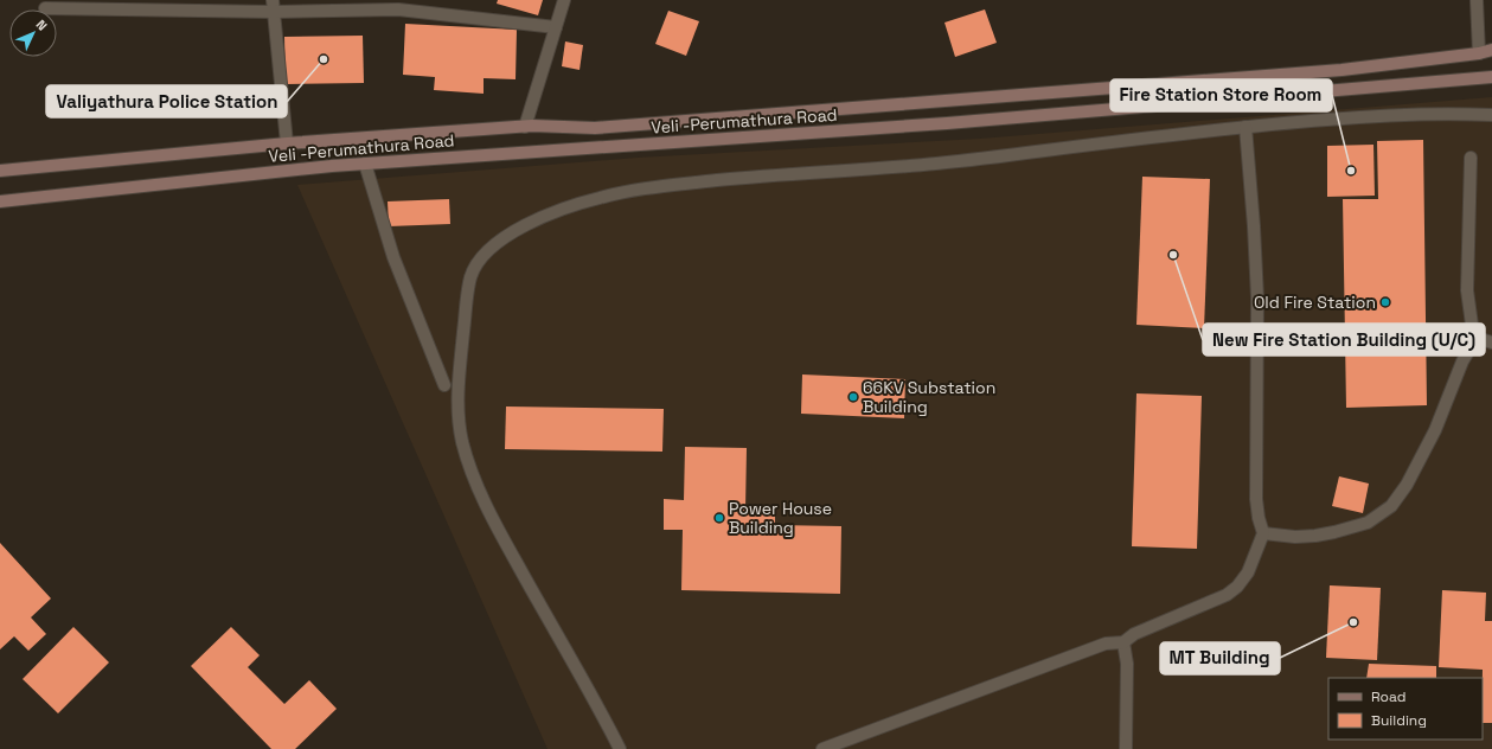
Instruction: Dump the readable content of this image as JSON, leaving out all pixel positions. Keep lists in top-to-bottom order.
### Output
{
  "streets": {
    "main road": ["Veli -Perumathura Road"]
  },
  "places": [
    "Valiyathura Police Station",
    "Fire Station Store Room",
    "New Fire Station Building (U/C)",
    "Old Fire Station",
    "66KV Substation Building",
    "Power House Building",
    "MT Building"
  ],
  "legend": ["Road", "Building"],
  "north": "top right"
}
